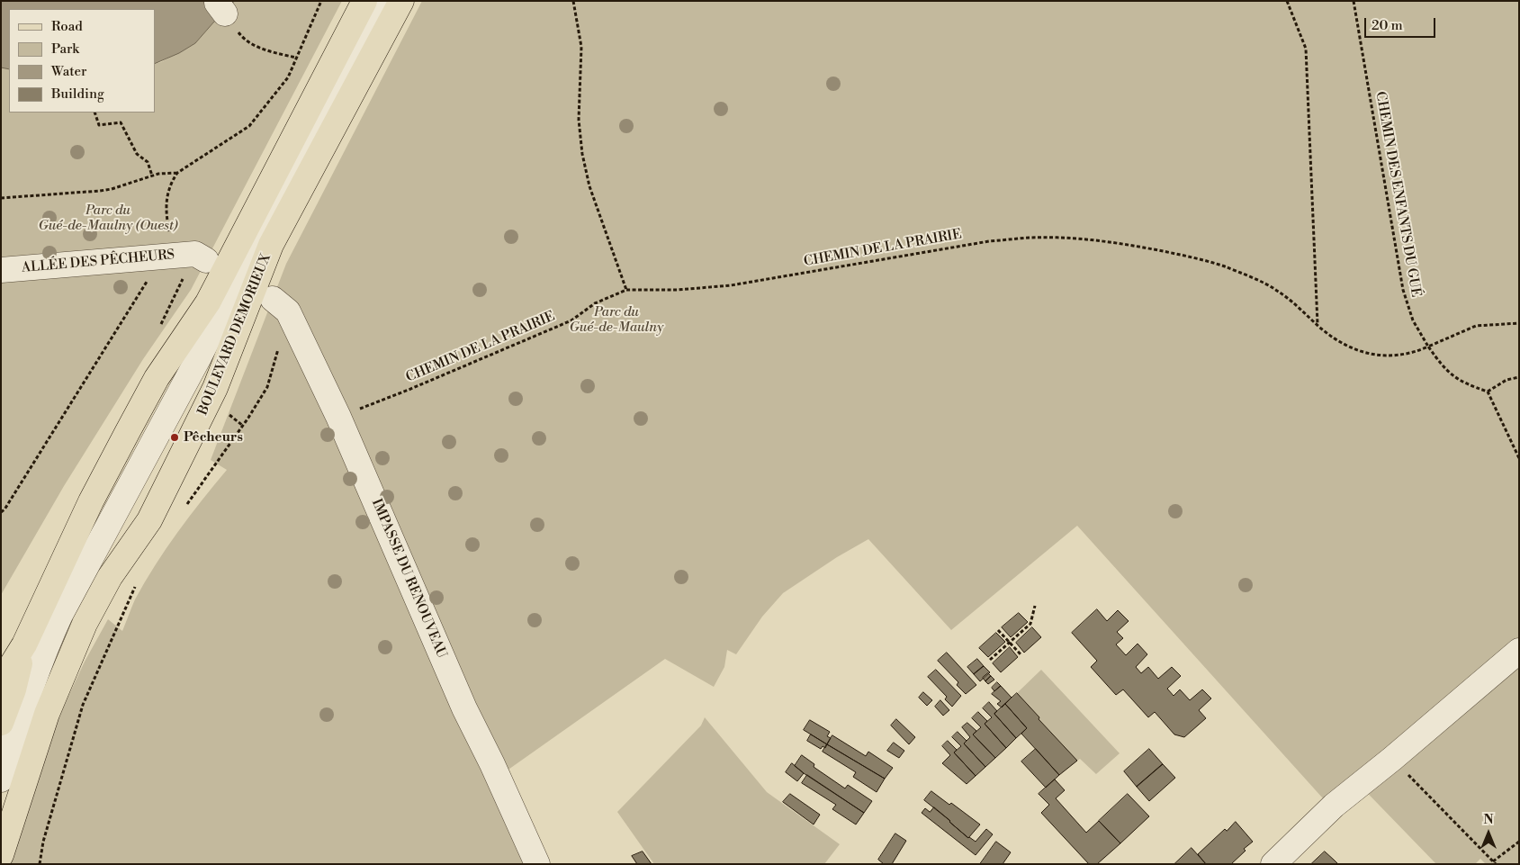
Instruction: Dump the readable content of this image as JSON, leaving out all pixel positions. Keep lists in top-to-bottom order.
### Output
{
  "streets": {
    "main road": ["BOULEVARD DEMORIEUX"],
    "street": ["ALLÉE DES PÊCHEURS", "IMPASSE DU RENOUVEAU"],
    "path": ["CHEMIN DES ENFANTS DU GUÉ", "CHEMIN DE LA PRAIRIE"]
  },
  "crossings": [
    ["CHEMIN DES ENFANTS DU GUÉ", "CHEMIN DE LA PRAIRIE"],
    ["CHEMIN DE LA PRAIRIE", "IMPASSE DU RENOUVEAU"]
  ],
  "parks": ["Parc du Gué-de-Maulny (Ouest)", "Parc du Gué-de-Maulny"],
  "places": ["Pêcheurs"],
  "legend": [
    "Road",
    "Park",
    "Water",
    "Building"
  ],
  "scale_bar": "20 m",
  "north": "top"
}
